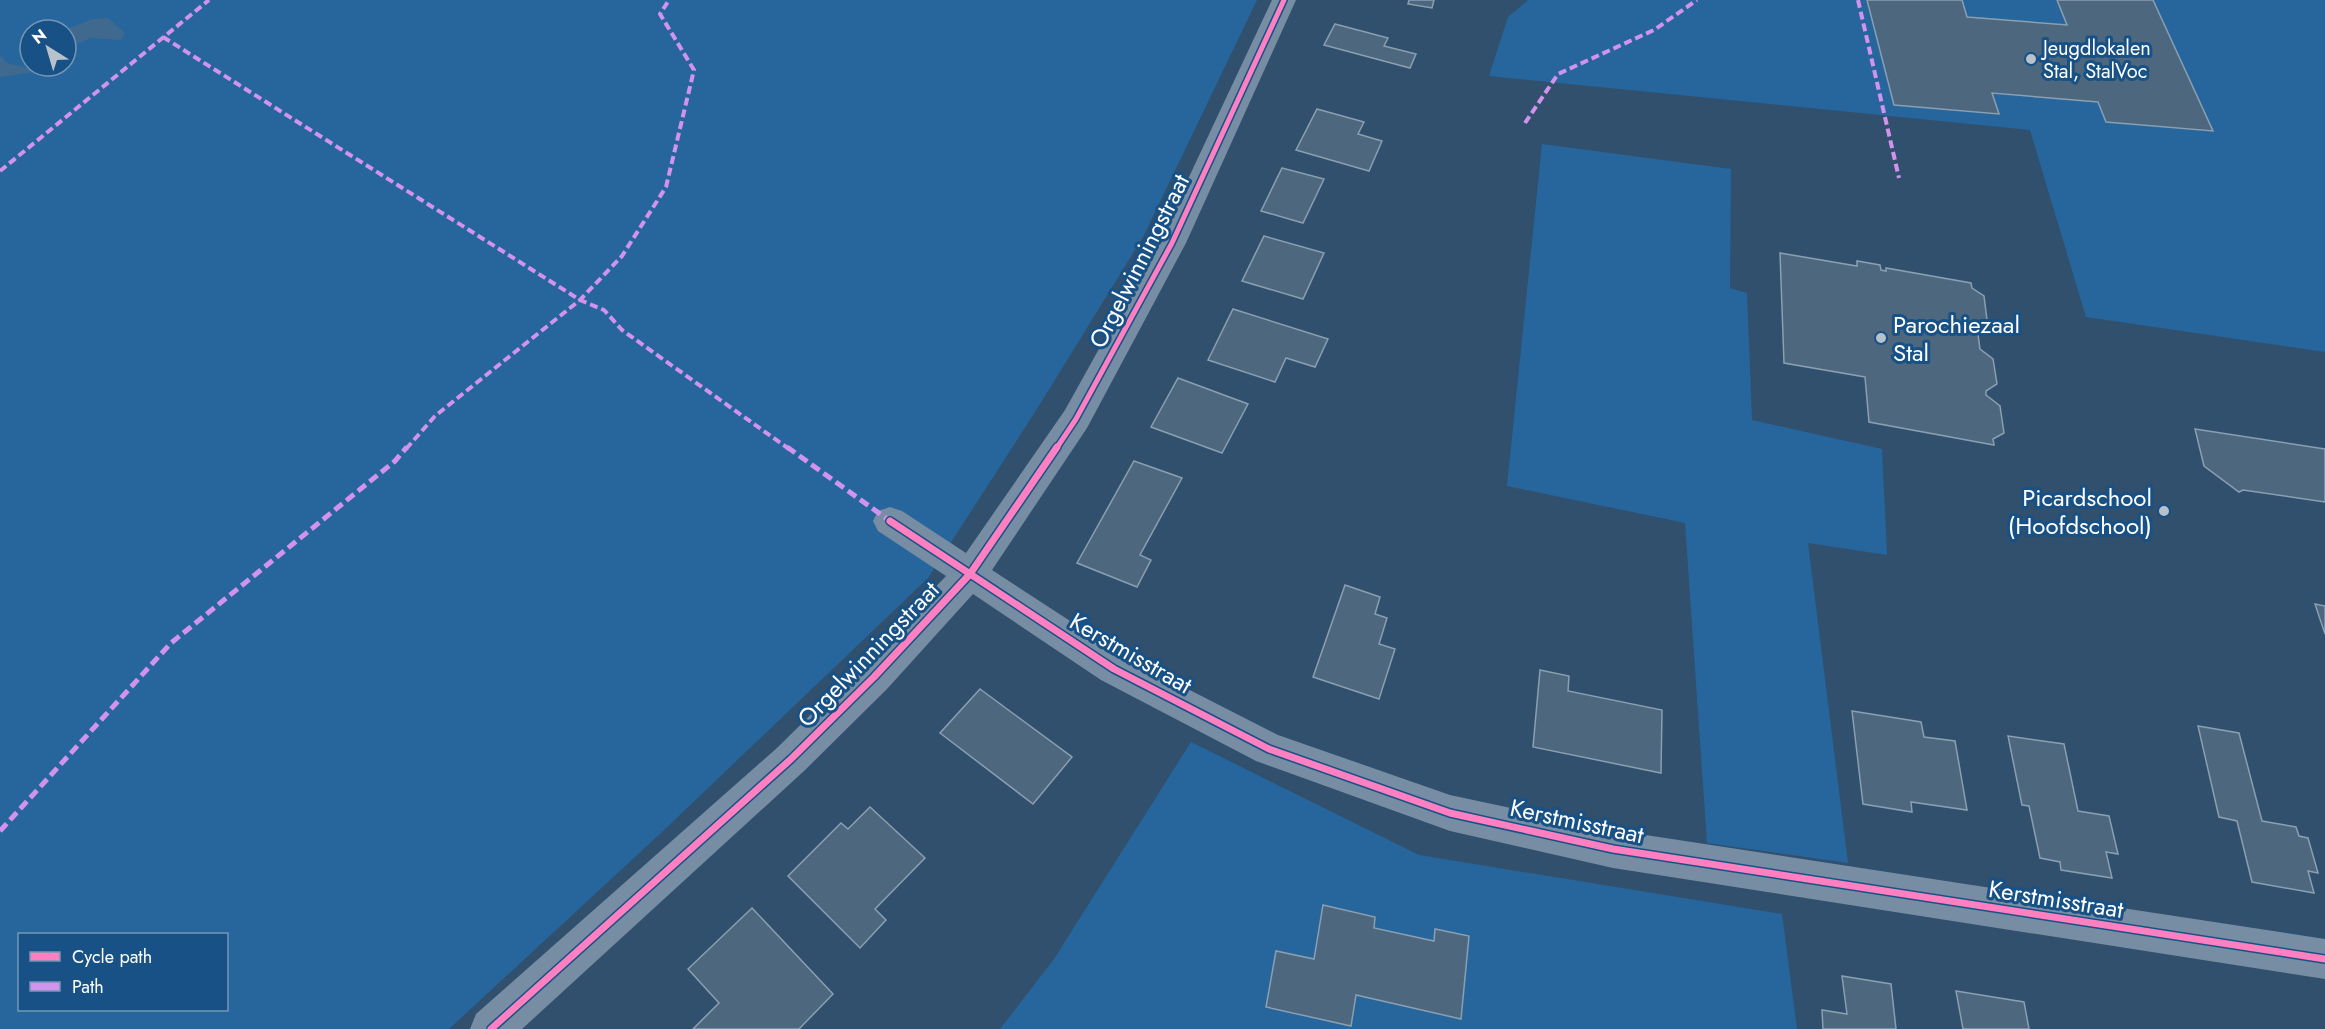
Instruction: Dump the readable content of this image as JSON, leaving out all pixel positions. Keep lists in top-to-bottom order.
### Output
{
  "streets": {
    "street": ["Orgelwinningstraat", "Kerstmisstraat"]
  },
  "crossings": [
    ["Orgelwinningstraat", "Kerstmisstraat"]
  ],
  "places": ["Jeugdlokalen Stal, StalVoc", "Parochiezaal Stal", "Picardschool (Hoofdschool)"],
  "legend": ["Cycle path", "Path"],
  "north": "top left"
}
